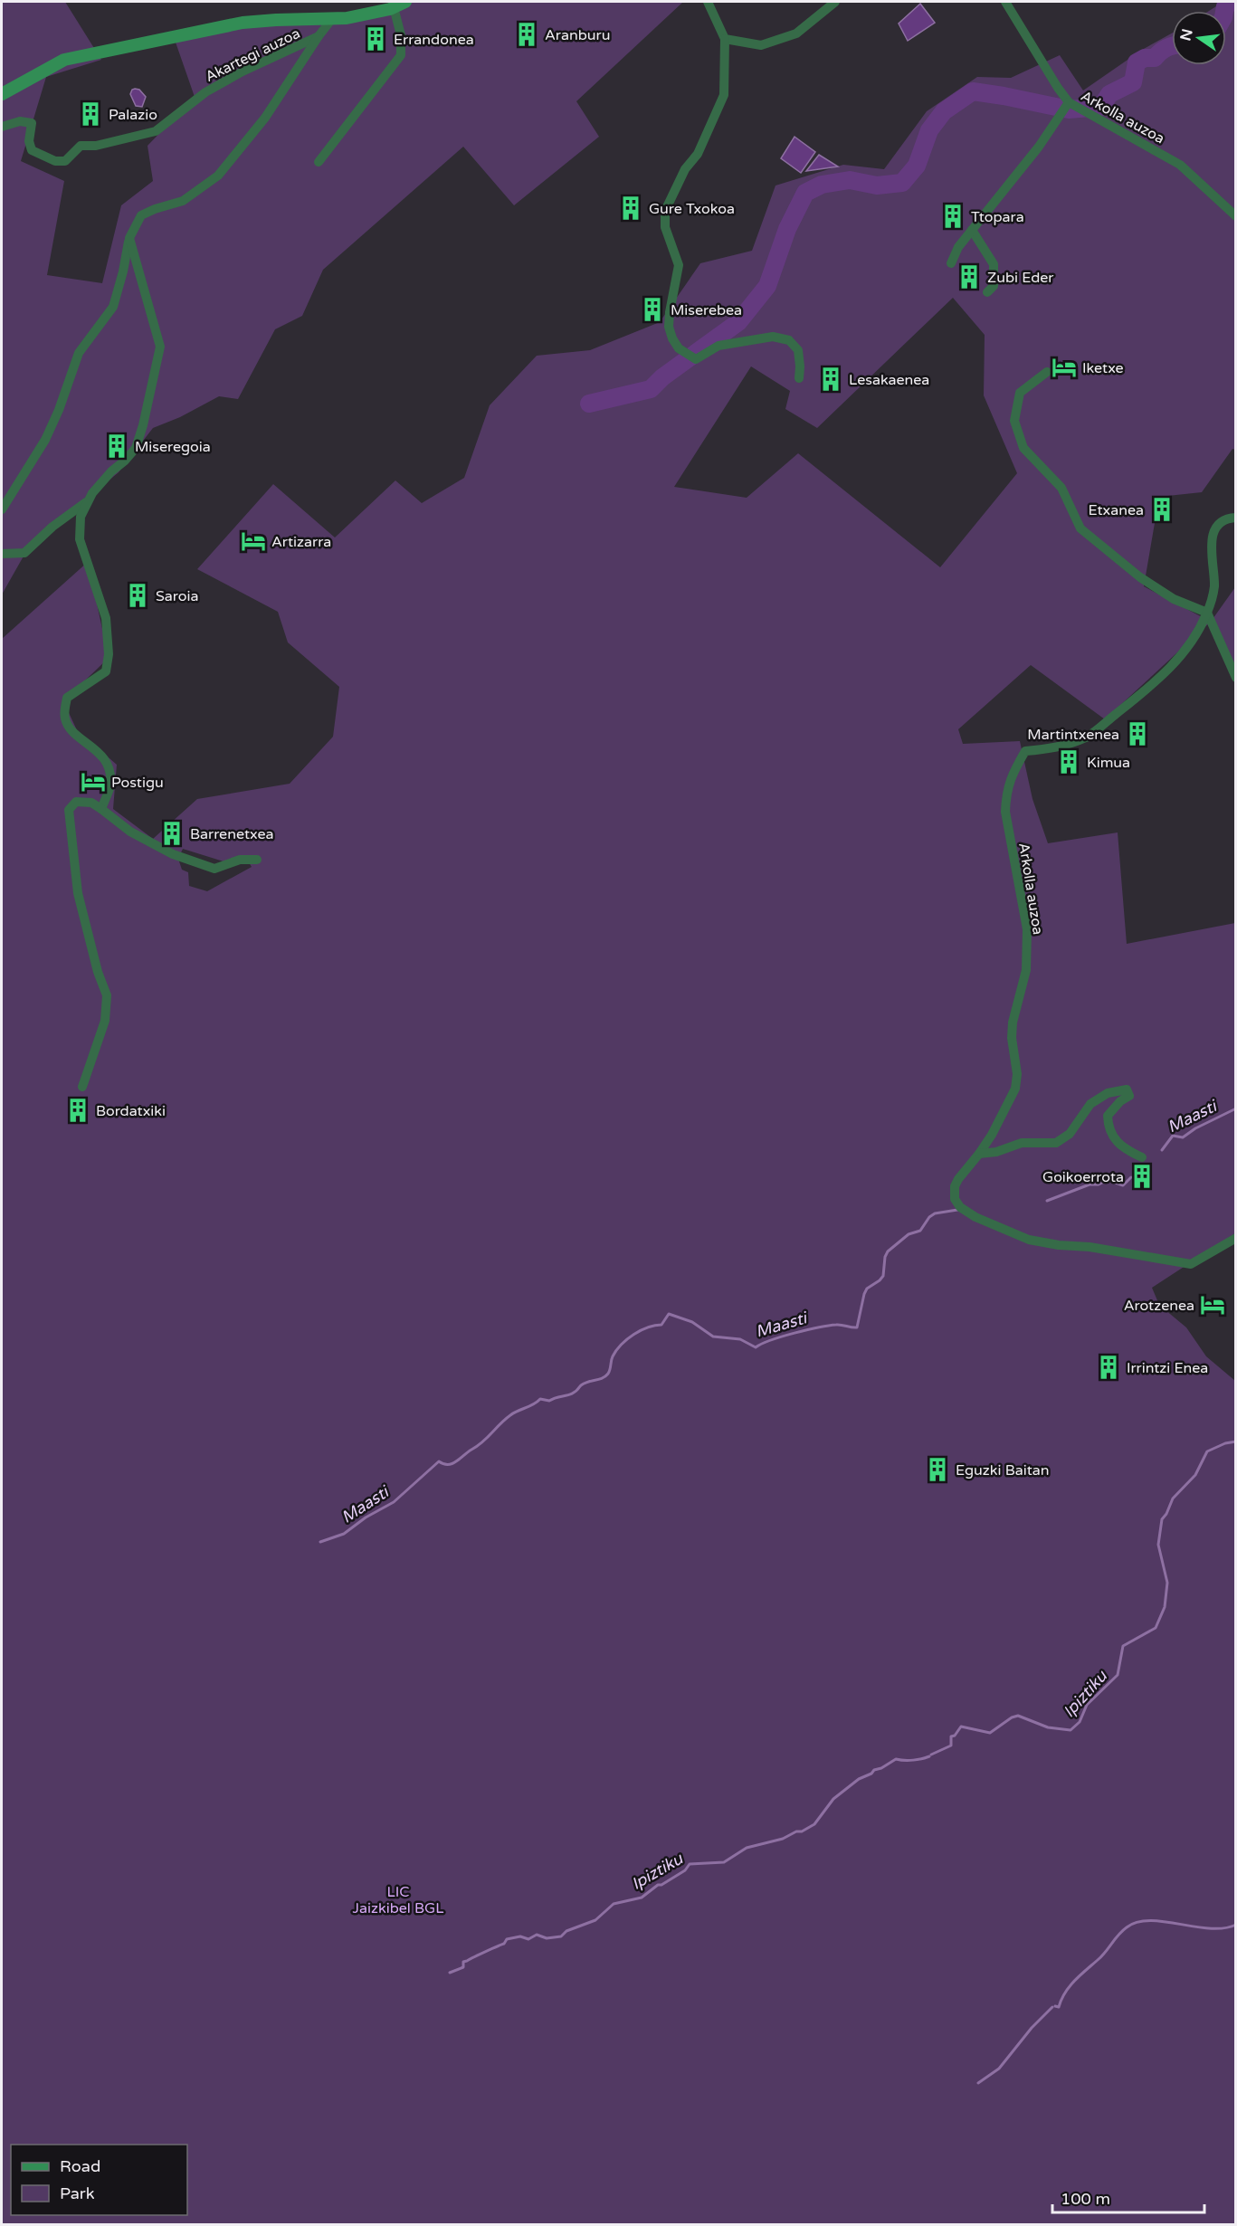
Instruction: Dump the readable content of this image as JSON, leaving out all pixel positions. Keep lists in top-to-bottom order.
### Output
{
  "streets": {
    "street": ["Akartegi auzoa", "Arkolla auzoa"]
  },
  "water": ["Maasti", "Ipiztiku"],
  "parks": ["LIC Jaizkibel BGL"],
  "places": {
    "building": [
      "Aranburu",
      "Errandonea",
      "Palazio",
      "Gure Txokoa",
      "Ttopara",
      "Zubi Eder",
      "Miserebea",
      "Lesakaenea",
      "Miseregoia",
      "Etxanea",
      "Saroia",
      "Martintxenea",
      "Kimua",
      "Barrenetxea",
      "Bordatxiki",
      "Goikoerrota",
      "Irrintzi Enea",
      "Eguzki Baitan"
    ],
    "hotel": [
      "Iketxe",
      "Artizarra",
      "Postigu",
      "Arotzenea"
    ]
  },
  "legend": ["Road", "Park"],
  "scale_bar": "100 m",
  "north": "left"
}
